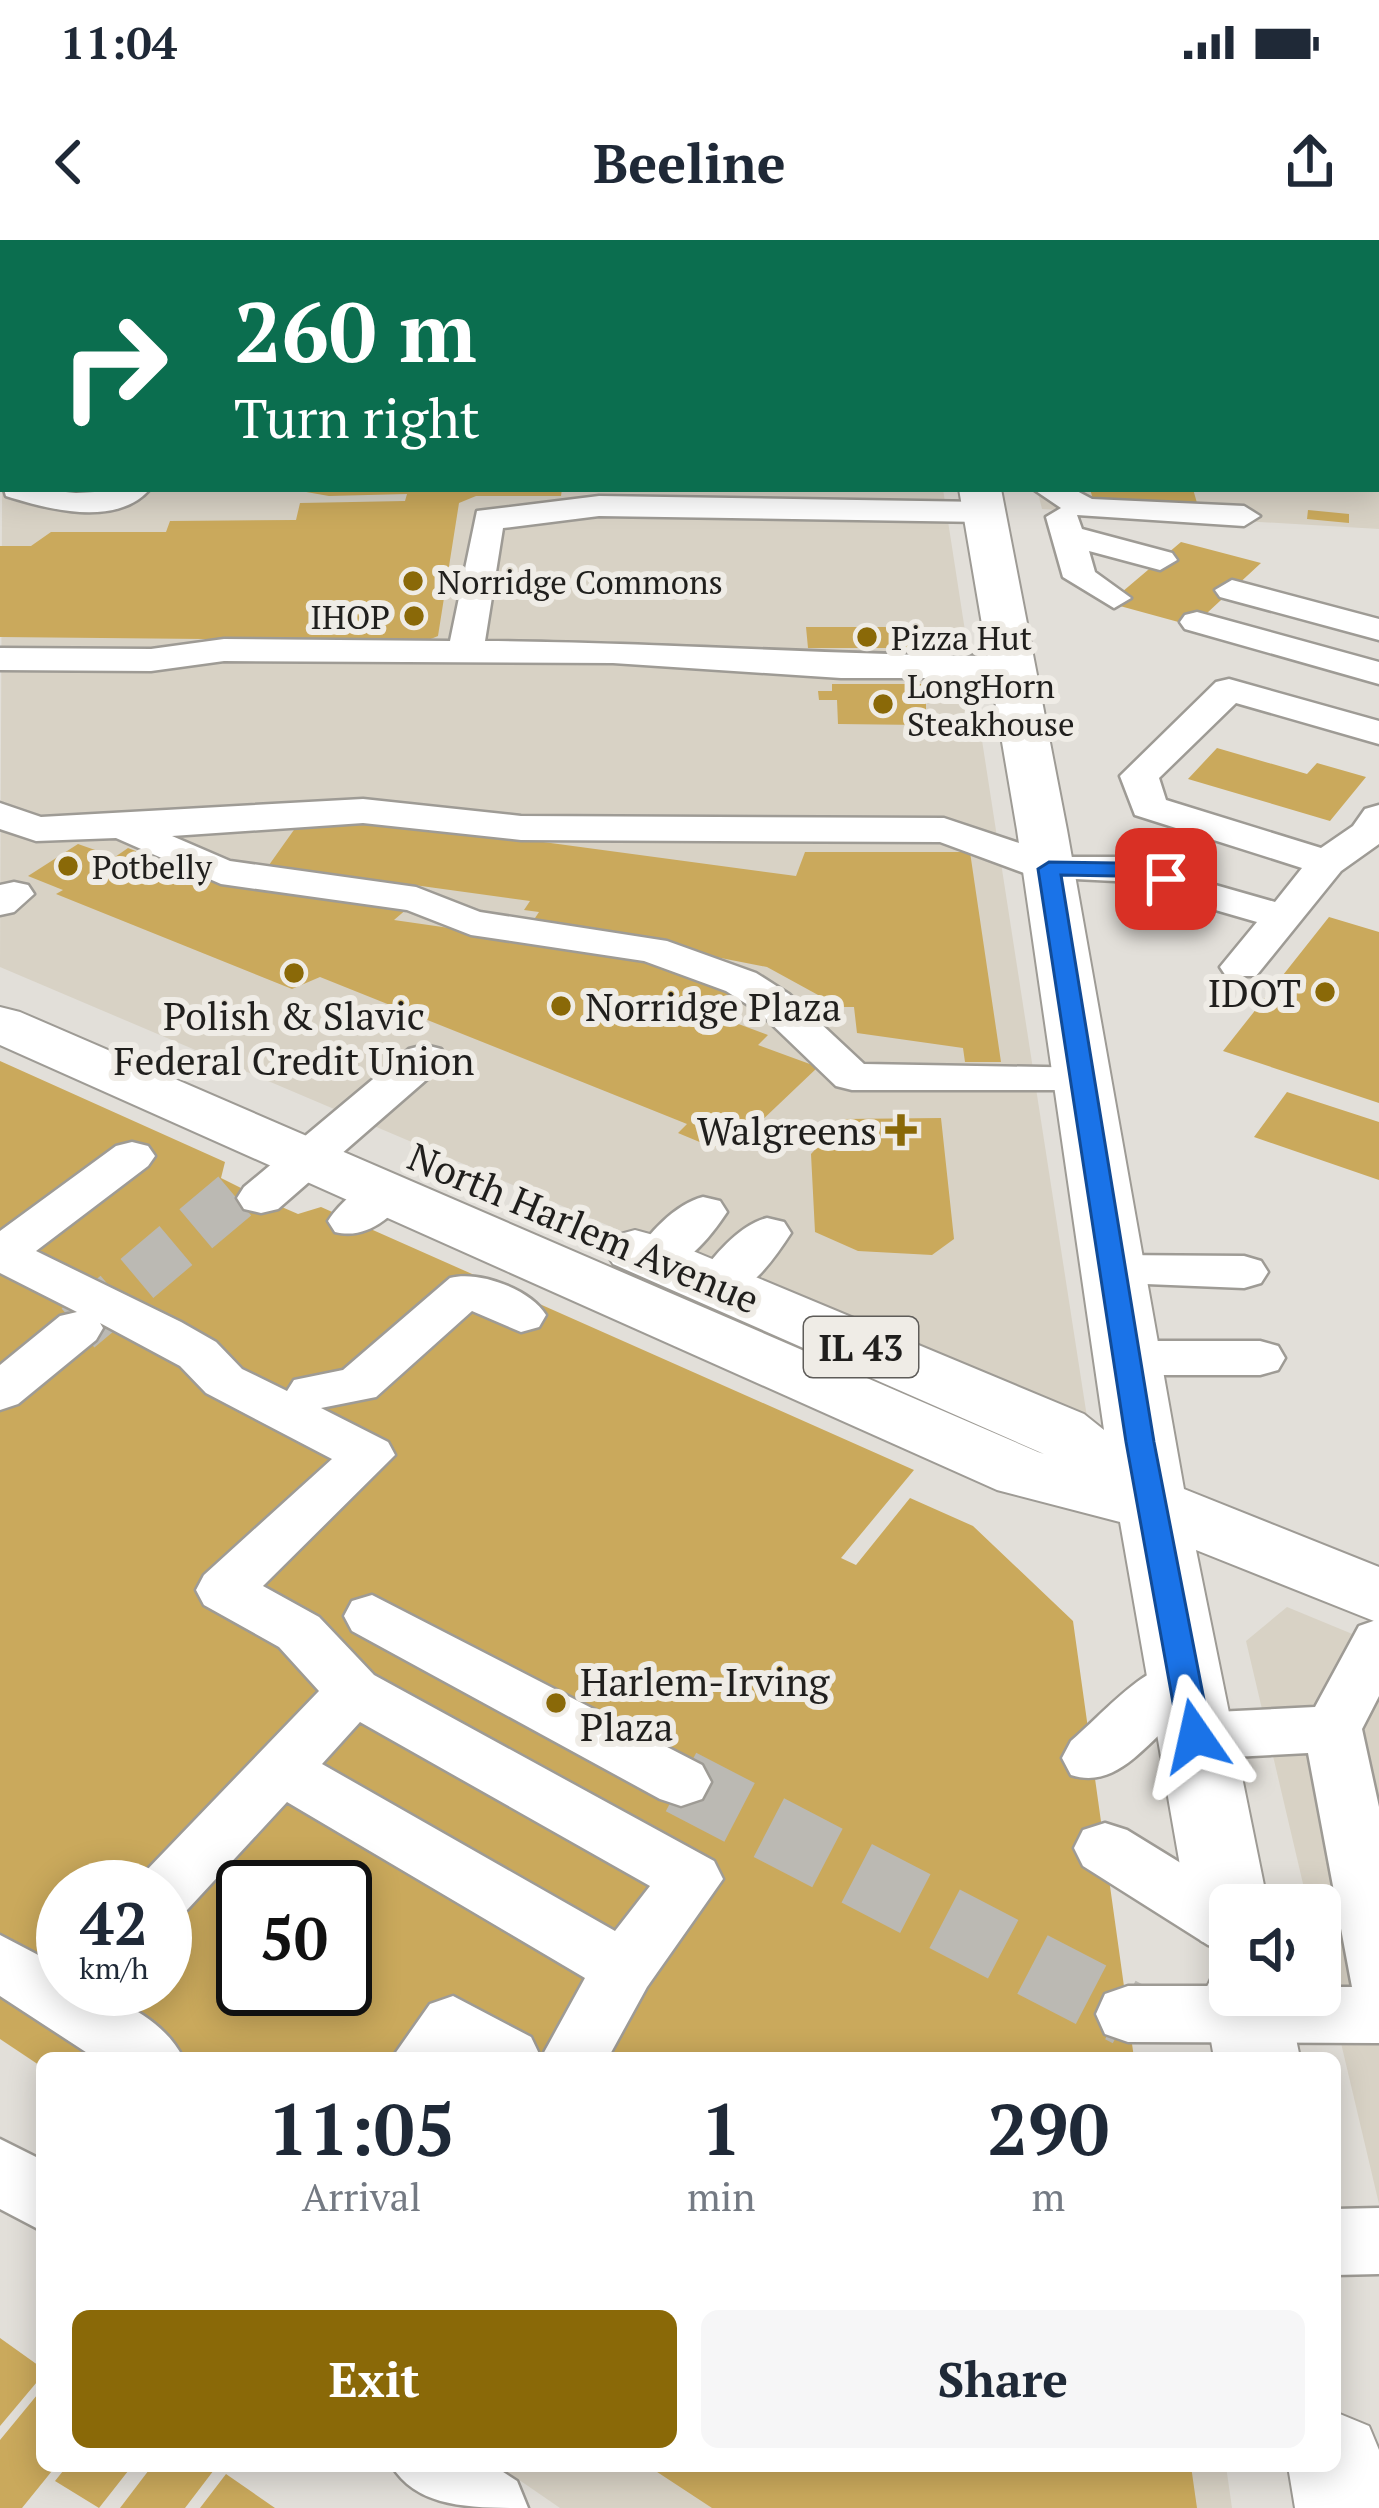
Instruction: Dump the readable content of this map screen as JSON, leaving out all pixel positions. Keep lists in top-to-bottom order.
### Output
{
  "streets": {
    "main road": ["North Harlem Avenue", "IL 43"]
  },
  "places": {
    "other": [
      "Norridge Commons",
      "IHOP",
      "Pizza Hut",
      "LongHorn Steakhouse",
      "Potbelly",
      "Polish & Slavic Federal Credit Union",
      "IDOT",
      "Norridge Plaza",
      "Harlem-Irving Plaza"
    ],
    "health": ["Walgreens"]
  },
  "page": {
    "status": "11:04",
    "header": "Beeline",
    "turn": ["260 m", "Turn right"],
    "speed": "42 km/h",
    "limit": "50",
    "eta": [
      "11:05",
      "Arrival",
      "1",
      "min",
      "290",
      "m"
    ],
    "buttons": ["Exit", "Share"]
  }
}
